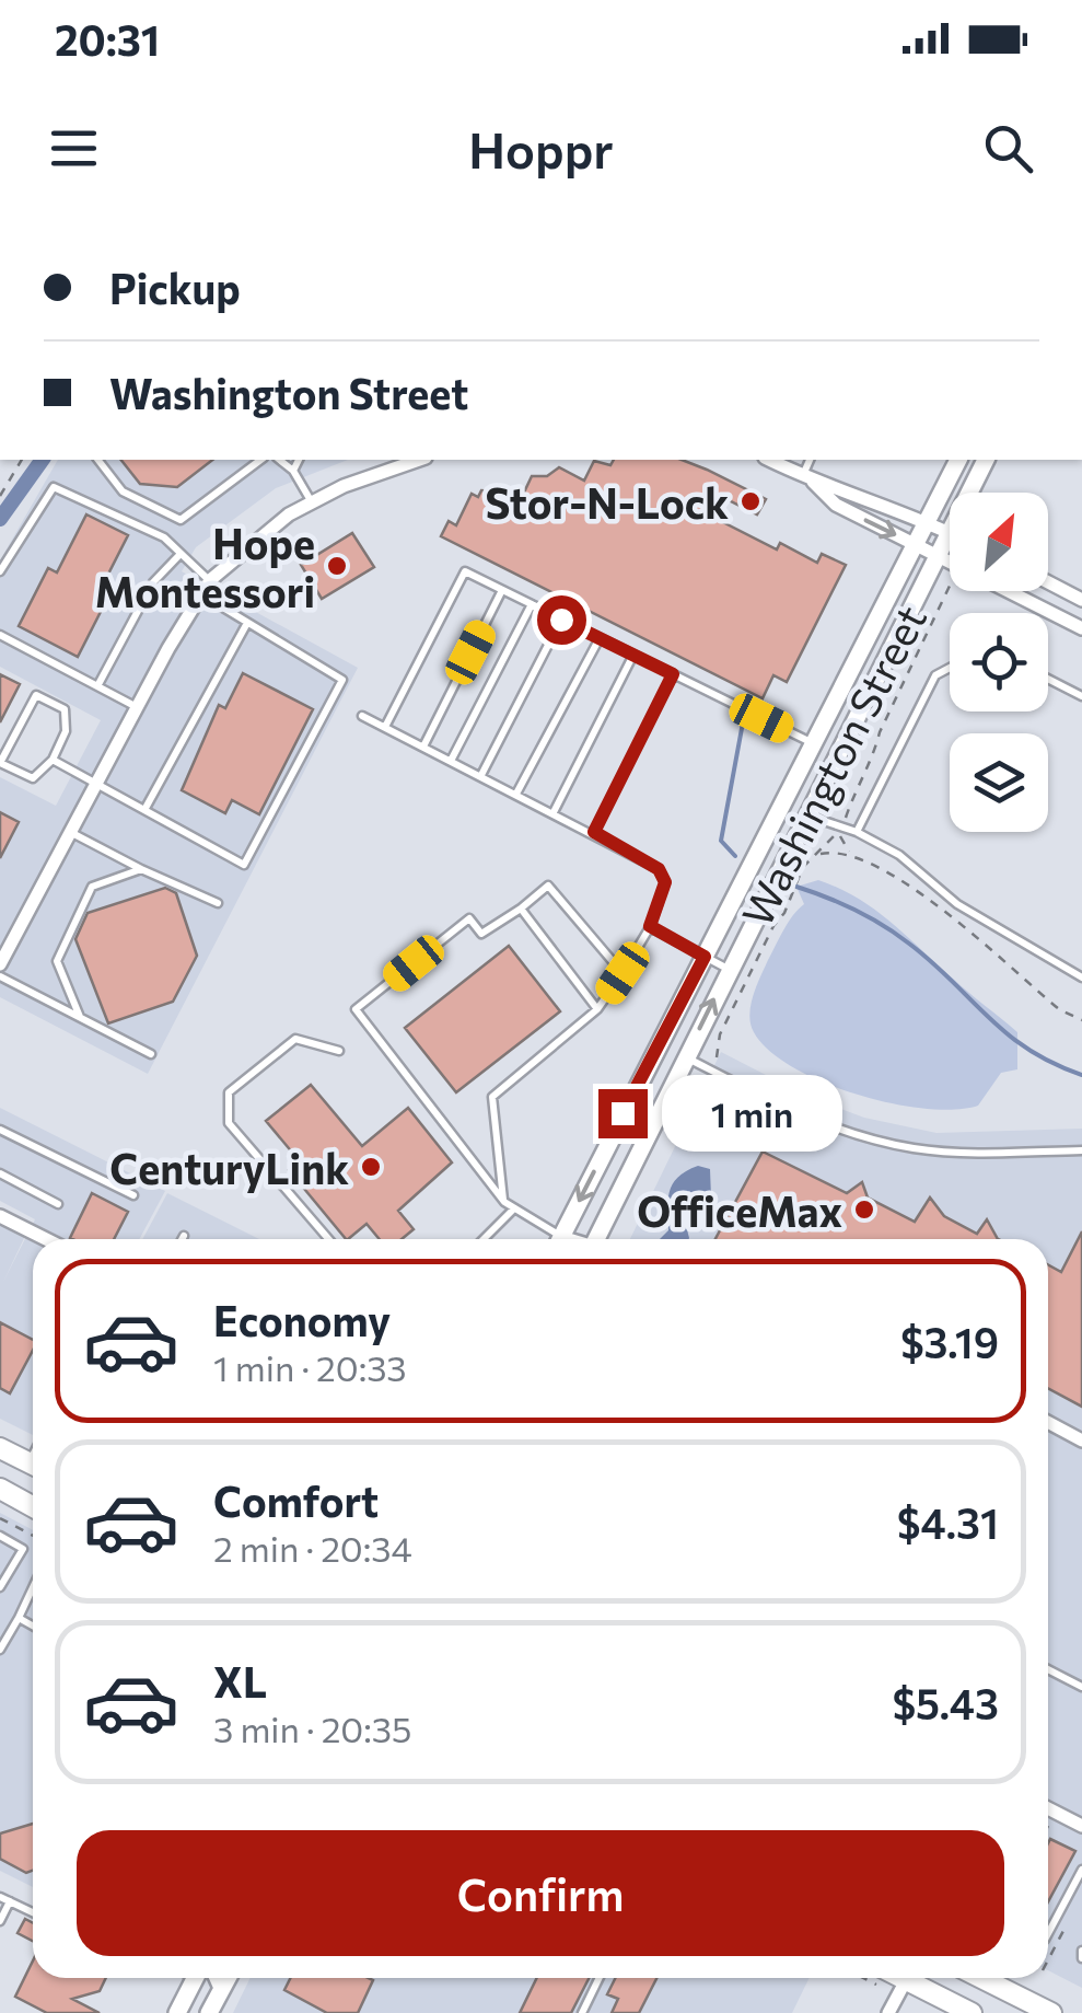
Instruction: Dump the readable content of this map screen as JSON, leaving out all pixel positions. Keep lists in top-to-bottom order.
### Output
{
  "streets": {
    "main road": ["Washington Street"]
  },
  "places": [
    "Stor-N-Lock",
    "Hope Montessori",
    "CenturyLink",
    "OfficeMax"
  ],
  "north": "top right",
  "page": {
    "status": "20:31",
    "header": "Hoppr",
    "banner": ["Pickup", "Washington Street"],
    "bubble": "1 min",
    "list": [
      {
        "name": "Economy",
        "note": "1 min · 20:33",
        "value": "$3.19"
      },
      {
        "name": "Comfort",
        "note": "2 min · 20:34",
        "value": "$4.31"
      },
      {
        "name": "XL",
        "note": "3 min · 20:35",
        "value": "$5.43"
      }
    ],
    "buttons": "Confirm"
  }
}
